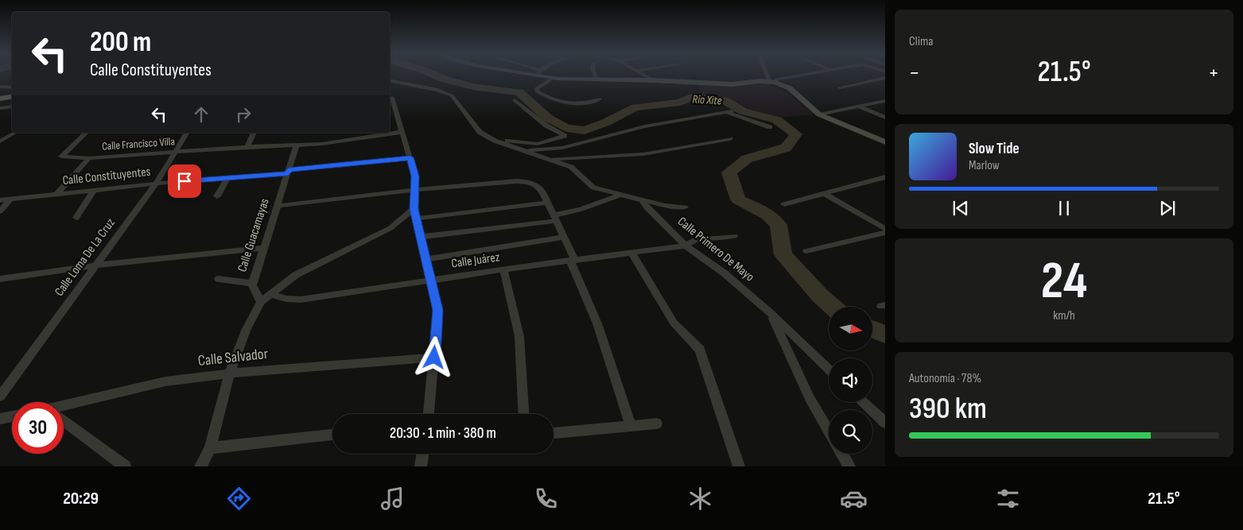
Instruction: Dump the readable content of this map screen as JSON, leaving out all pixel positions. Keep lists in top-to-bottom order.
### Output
{
  "streets": {
    "street": [
      "Calle Francisco Villa",
      "Calle Constituyentes",
      "Calle Guacamayas",
      "Calle Primero De Mayo",
      "Calle Loma De La Cruz",
      "Calle Juárez",
      "Calle Salvador"
    ]
  },
  "crossings": [
    ["Calle Francisco Villa", "Calle Guacamayas"],
    ["Calle Francisco Villa", "Calle Loma De La Cruz"],
    ["Calle Constituyentes", "Calle Guacamayas"],
    ["Calle Constituyentes", "Calle Loma De La Cruz"],
    ["Calle Primero De Mayo", "Calle Juárez"]
  ],
  "water": ["Rio Xite"],
  "north": "right",
  "page": {
    "tile": [
      "Clima",
      ["24", "km/h"],
      ["Autonomía · 78%", "390 km"]
    ],
    "turn": ["200 m", "Calle Constituyentes"],
    "heat": ["−", "21.5°", "+"],
    "song": ["Slow Tide", "Marlow"],
    "limit": "30",
    "trip": "20:30 · 1 min · 380 m",
    "tabs": ["20:29", "21.5°"]
  }
}
